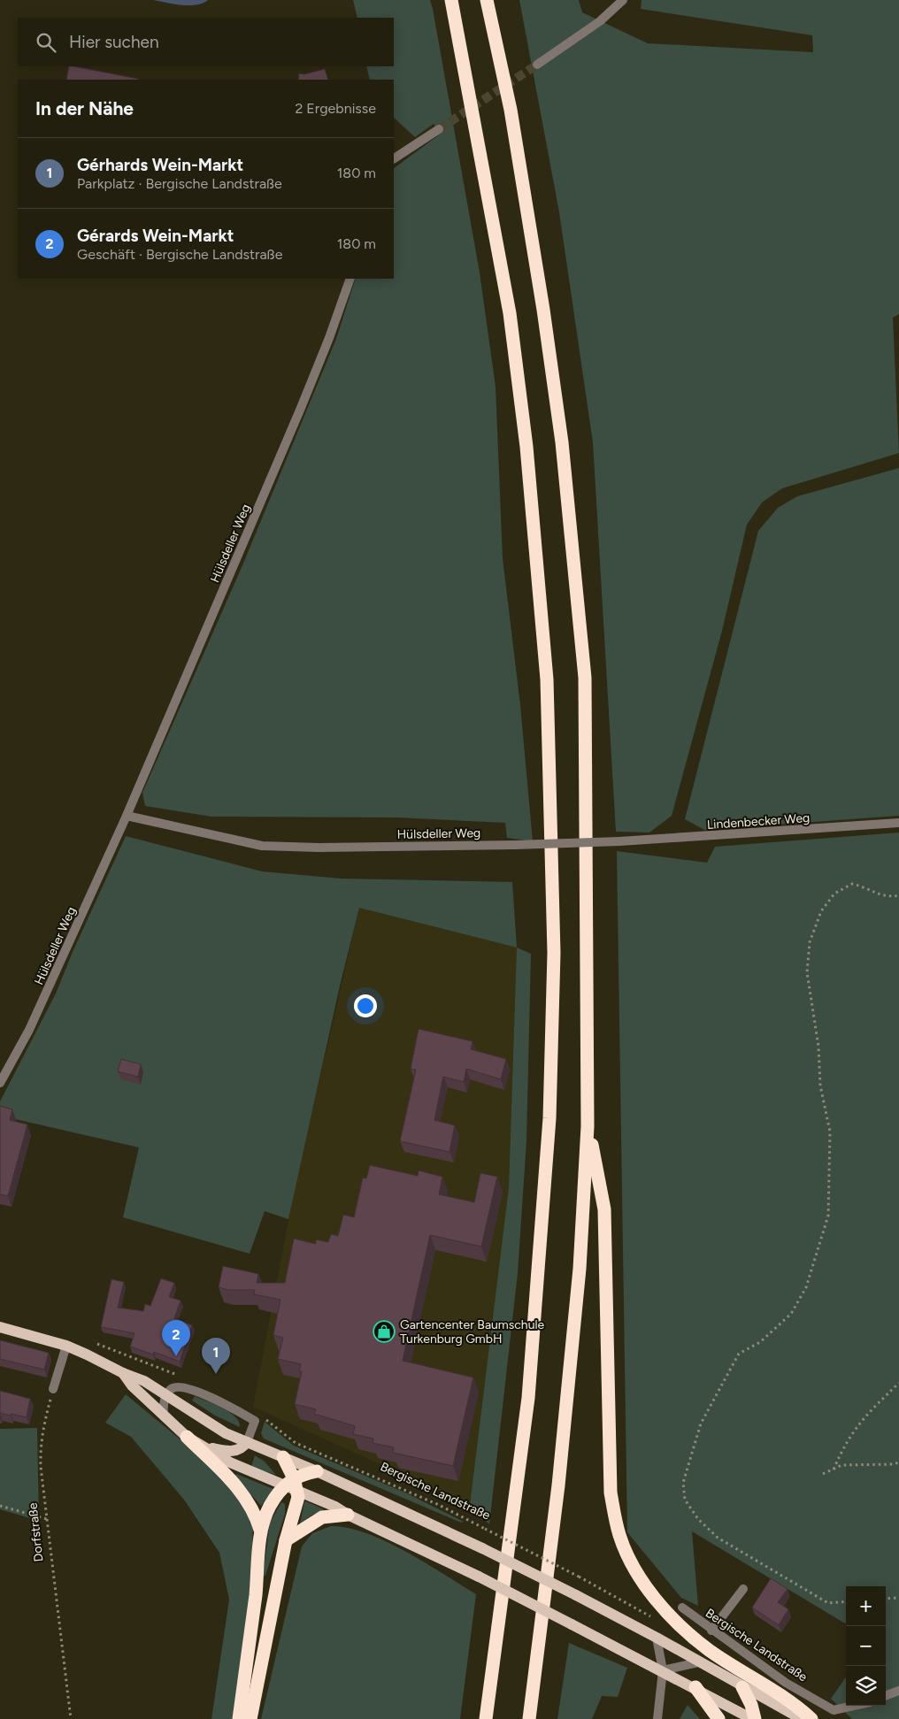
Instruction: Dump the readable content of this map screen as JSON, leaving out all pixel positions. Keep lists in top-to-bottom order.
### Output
{
  "streets": {
    "street": ["Hülsdeller Weg", "Lindenbecker Weg", "Bergische Landstraße"],
    "path": ["Dorfstraße"]
  },
  "crossings": [
    ["Hülsdeller Weg", "Lindenbecker Weg"]
  ],
  "places": {
    "shop": ["Gartencenter Baumschule Turkenburg GmbH"]
  },
  "page": {
    "search": "Hier suchen",
    "heading": ["In der Nähe", "2 Ergebnisse"],
    "list": [
      {
        "mark": "1",
        "name": "Gérhards Wein-Markt",
        "note": "Parkplatz · Bergische Landstraße",
        "value": "180 m"
      },
      {
        "mark": "2",
        "name": "Gérards Wein-Markt",
        "note": "Geschäft · Bergische Landstraße",
        "value": "180 m"
      }
    ],
    "pins": ["2", "1"],
    "map_buttons": ["+", "−"]
  }
}
